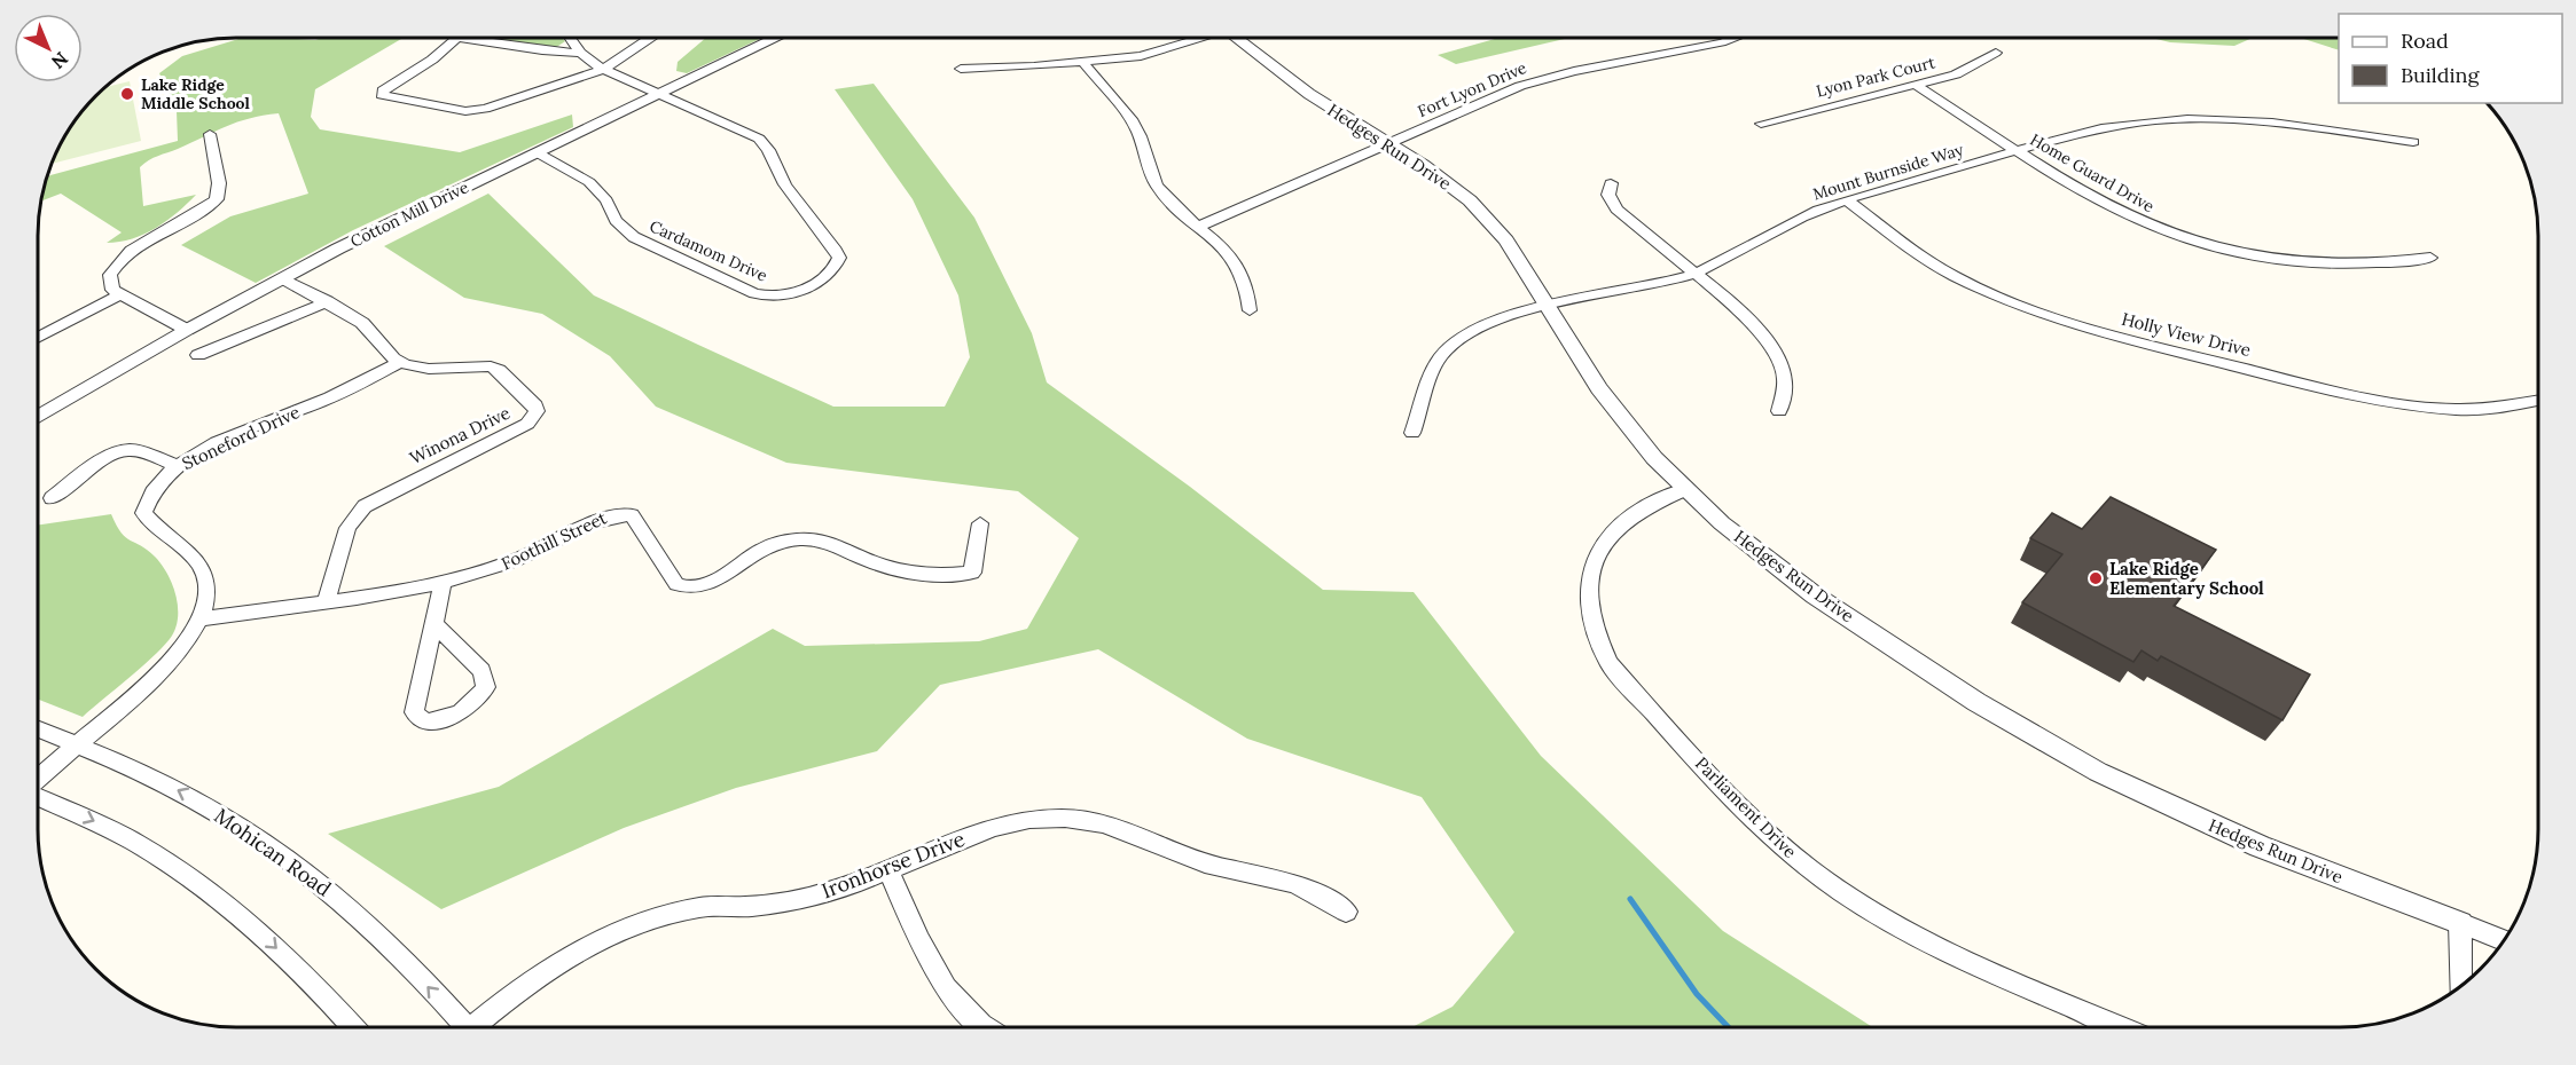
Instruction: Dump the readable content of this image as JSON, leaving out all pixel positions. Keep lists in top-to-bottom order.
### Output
{
  "streets": {
    "street": [
      "Lyon Park Court",
      "Fort Lyon Drive",
      "Hedges Run Drive",
      "Mount Burnside Way",
      "Home Guard Drive",
      "Cotton Mill Drive",
      "Cardamom Drive",
      "Holly View Drive",
      "Winona Drive",
      "Stoneford Drive",
      "Foothill Street",
      "Parliament Drive",
      "Mohican Road",
      "Ironhorse Drive"
    ]
  },
  "crossings": [
    ["Lyon Park Court", "Home Guard Drive"],
    ["Fort Lyon Drive", "Hedges Run Drive"],
    ["Hedges Run Drive", "Mount Burnside Way"],
    ["Hedges Run Drive", "Parliament Drive"],
    ["Mount Burnside Way", "Home Guard Drive"],
    ["Mount Burnside Way", "Holly View Drive"],
    ["Cotton Mill Drive", "Cardamom Drive"],
    ["Winona Drive", "Stoneford Drive"],
    ["Winona Drive", "Foothill Street"],
    ["Stoneford Drive", "Foothill Street"],
    ["Stoneford Drive", "Mohican Road"]
  ],
  "places": ["Lake Ridge Middle School", "Lake Ridge Elementary School"],
  "legend": ["Road", "Building"],
  "north": "bottom right"
}
